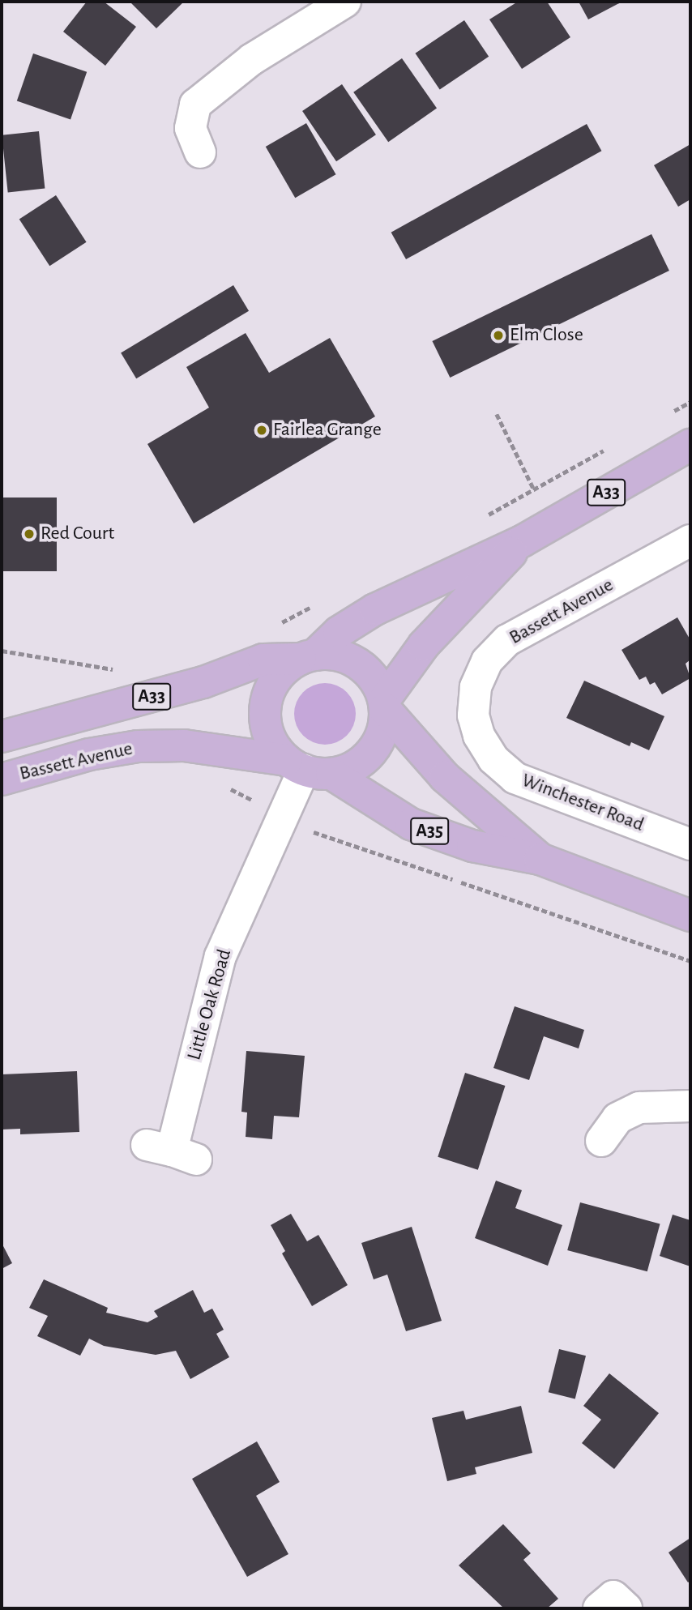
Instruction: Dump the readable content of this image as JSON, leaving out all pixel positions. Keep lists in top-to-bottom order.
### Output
{
  "streets": {
    "main road": ["A33", "Bassett Avenue", "A35"],
    "street": ["Winchester Road", "Little Oak Road"]
  },
  "crossings": [
    ["A33", "Bassett Avenue"],
    ["A33", "A35"],
    ["A33", "Little Oak Road"],
    ["Bassett Avenue", "Winchester Road"],
    ["Bassett Avenue", "A35"],
    ["Bassett Avenue", "Little Oak Road"],
    ["A35", "Little Oak Road"]
  ],
  "places": ["Elm Close", "Fairlea Grange", "Red Court"]
}
